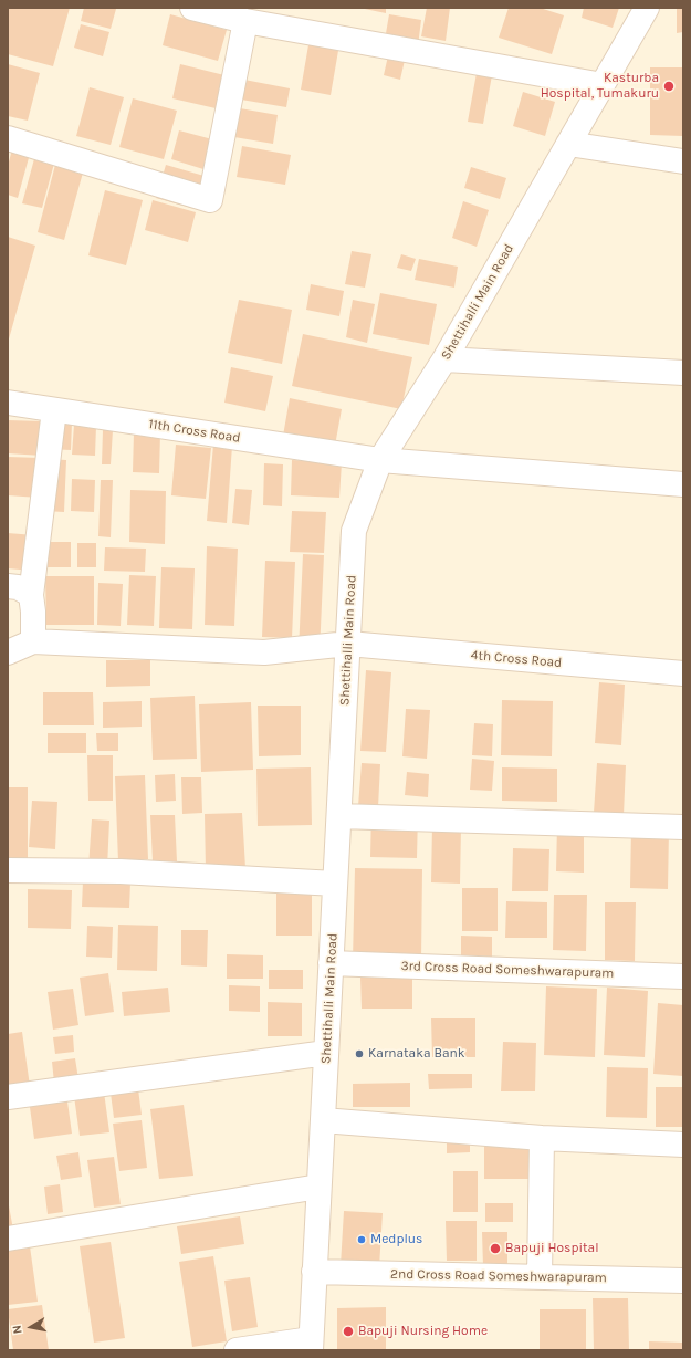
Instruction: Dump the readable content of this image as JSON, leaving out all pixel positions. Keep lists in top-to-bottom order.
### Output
{
  "streets": {
    "street": [
      "Shettihalli Main Road",
      "11th Cross Road",
      "4th Cross Road",
      "3rd Cross Road Someshwarapuram",
      "2nd Cross Road Someshwarapuram"
    ]
  },
  "crossings": [
    ["Shettihalli Main Road", "11th Cross Road"],
    ["Shettihalli Main Road", "4th Cross Road"],
    ["Shettihalli Main Road", "3rd Cross Road Someshwarapuram"],
    ["Shettihalli Main Road", "2nd Cross Road Someshwarapuram"]
  ],
  "places": [
    "Kasturba Hospital, Tumakuru",
    "Karnataka Bank",
    "Medplus",
    "Bapuji Hospital",
    "Bapuji Nursing Home"
  ],
  "north": "left"
}
